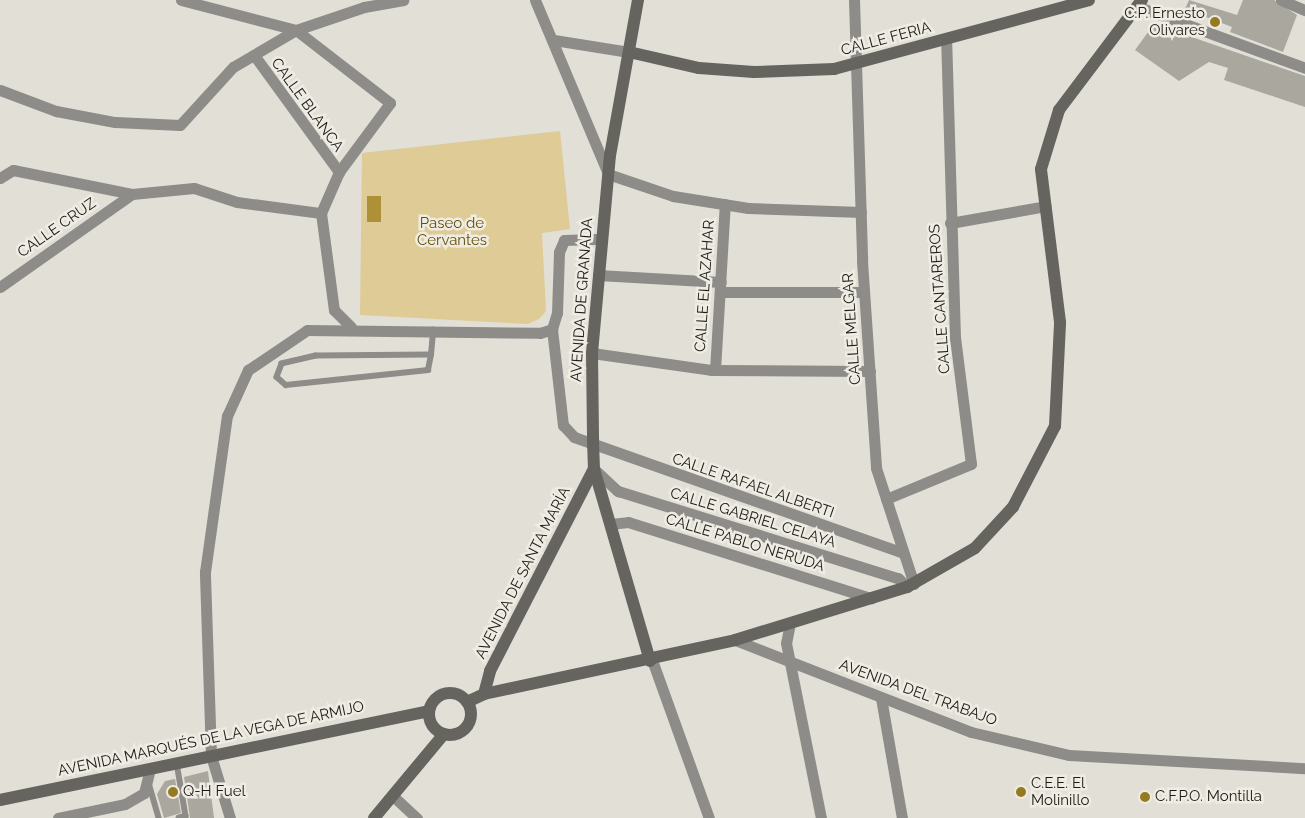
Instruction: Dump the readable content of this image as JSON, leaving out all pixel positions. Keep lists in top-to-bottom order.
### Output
{
  "streets": {
    "street": [
      "CALLE FERIA",
      "CALLE BLANCA",
      "CALLE CRUZ",
      "CALLE EL AZAHAR",
      "CALLE CANTAREROS",
      "AVENIDA DE GRANADA",
      "CALLE MELGAR",
      "CALLE RAFAEL ALBERTI",
      "CALLE GABRIEL CELAYA",
      "CALLE PABLO NERUDA",
      "AVENIDA DE SANTA MARÍA",
      "AVENIDA DEL TRABAJO",
      "AVENIDA MARQUÉS DE LA VEGA DE ARMIJO"
    ]
  },
  "crossings": [
    ["CALLE FERIA", "CALLE CANTAREROS"],
    ["CALLE FERIA", "AVENIDA DE GRANADA"],
    ["CALLE FERIA", "CALLE MELGAR"],
    ["CALLE CANTAREROS", "CALLE MELGAR"],
    ["AVENIDA DE GRANADA", "CALLE RAFAEL ALBERTI"],
    ["AVENIDA DE GRANADA", "CALLE GABRIEL CELAYA"],
    ["AVENIDA DE GRANADA", "CALLE PABLO NERUDA"],
    ["AVENIDA DE GRANADA", "AVENIDA DE SANTA MARÍA"],
    ["CALLE MELGAR", "CALLE RAFAEL ALBERTI"],
    ["CALLE MELGAR", "CALLE GABRIEL CELAYA"],
    ["CALLE GABRIEL CELAYA", "AVENIDA DE SANTA MARÍA"]
  ],
  "parks": ["Paseo de Cervantes"],
  "places": [
    "C.P. Ernesto Olivares",
    "Q-H Fuel",
    "C.E.E. El Molinillo",
    "C.F.P.O. Montilla"
  ]
}
